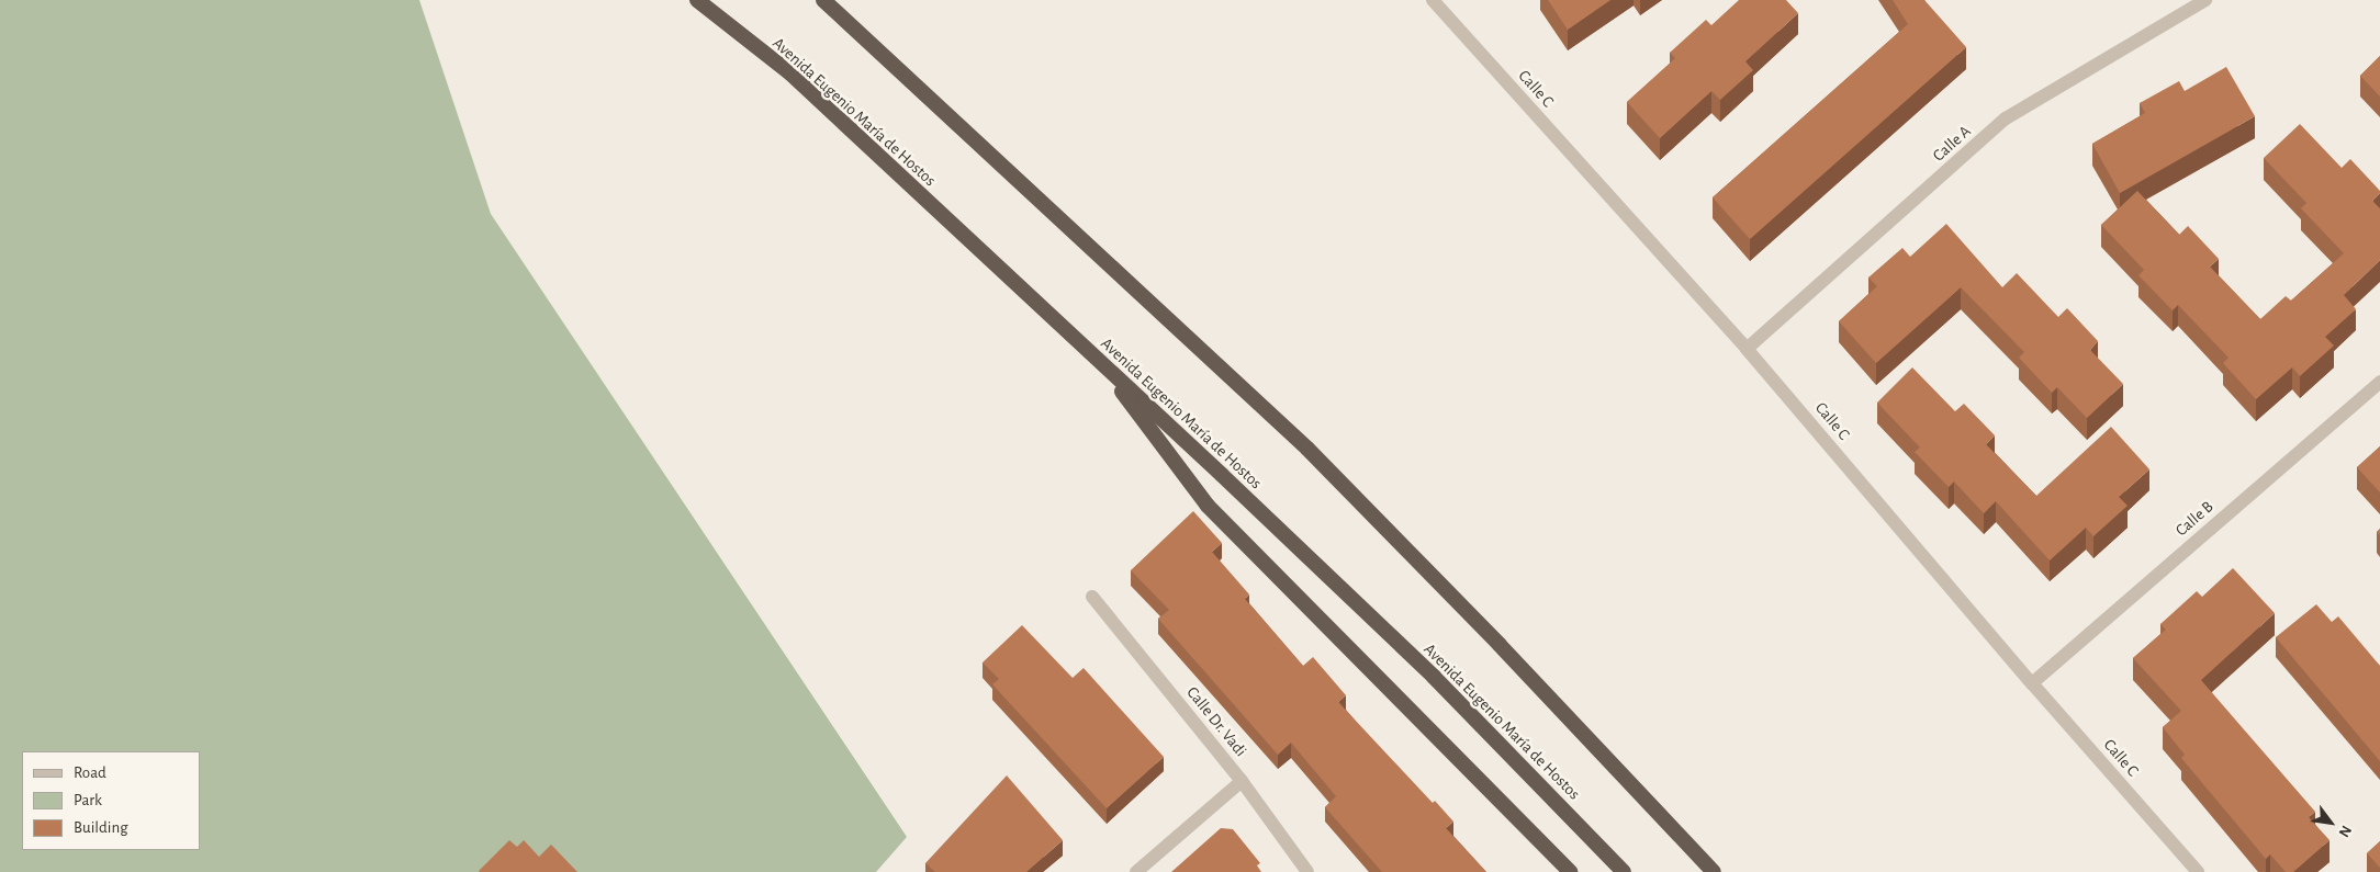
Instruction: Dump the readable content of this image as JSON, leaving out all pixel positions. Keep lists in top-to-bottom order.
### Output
{
  "streets": {
    "highway": ["Avenida Eugenio María de Hostos"],
    "street": [
      "Calle C",
      "Calle A",
      "Calle B",
      "Calle Dr. Vadi"
    ]
  },
  "crossings": [
    ["Calle C", "Calle A"],
    ["Calle C", "Calle B"]
  ],
  "legend": ["Road", "Park", "Building"],
  "north": "bottom right"
}
